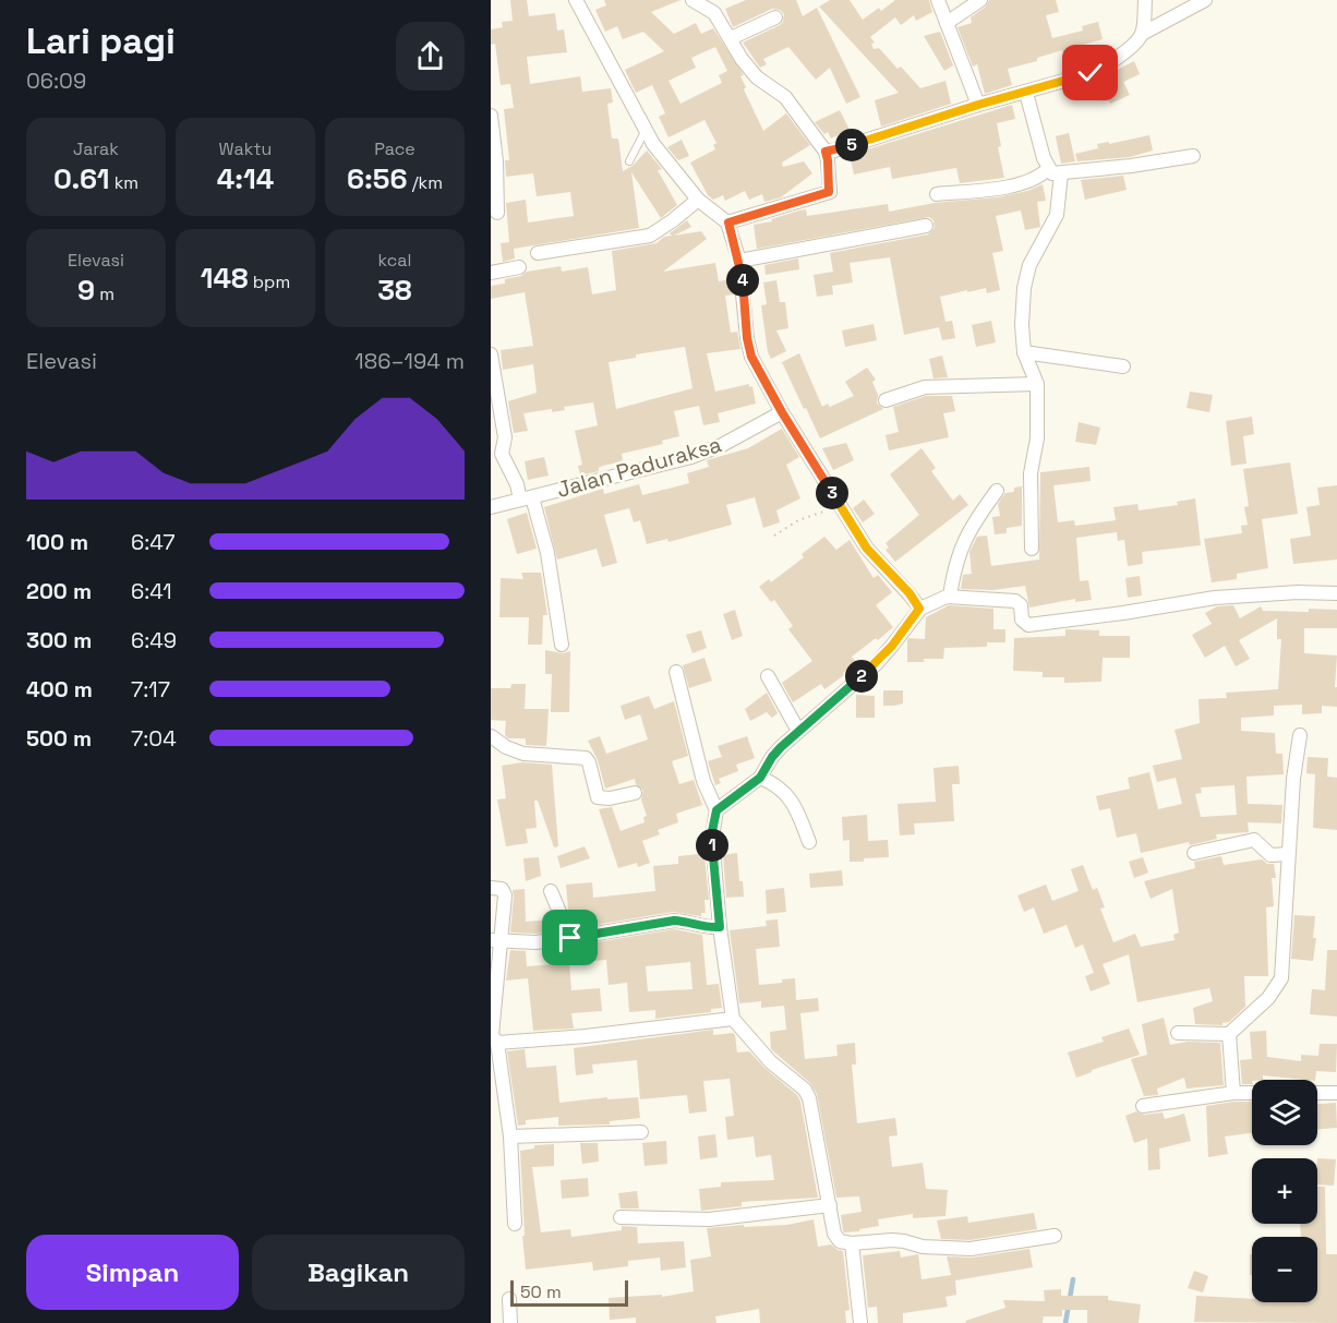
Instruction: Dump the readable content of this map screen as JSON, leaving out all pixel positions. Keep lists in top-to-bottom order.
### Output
{
  "streets": {
    "street": ["Jalan Paduraksa"]
  },
  "scale_bar": "50 m",
  "page": {
    "heading": ["Lari pagi", "06:09"],
    "stats": [
      ["Jarak", "0.61 km"],
      ["Waktu", "4:14"],
      ["Pace", "6:56 /km"],
      ["Elevasi", "9 m"],
      ["148 bpm"],
      ["kcal", "38"]
    ],
    "pins": [
      "5",
      "4",
      "3",
      "2",
      "1"
    ],
    "chart": ["Elevasi", "186–194 m"],
    "list": [
      {
        "name": "100 m",
        "note": "6:47"
      },
      {
        "name": "200 m",
        "note": "6:41"
      },
      {
        "name": "300 m",
        "note": "6:49"
      },
      {
        "name": "400 m",
        "note": "7:17"
      },
      {
        "name": "500 m",
        "note": "7:04"
      }
    ],
    "map_buttons": ["+", "−"],
    "buttons": ["Simpan", "Bagikan"],
    "scale": "50 m"
  }
}
